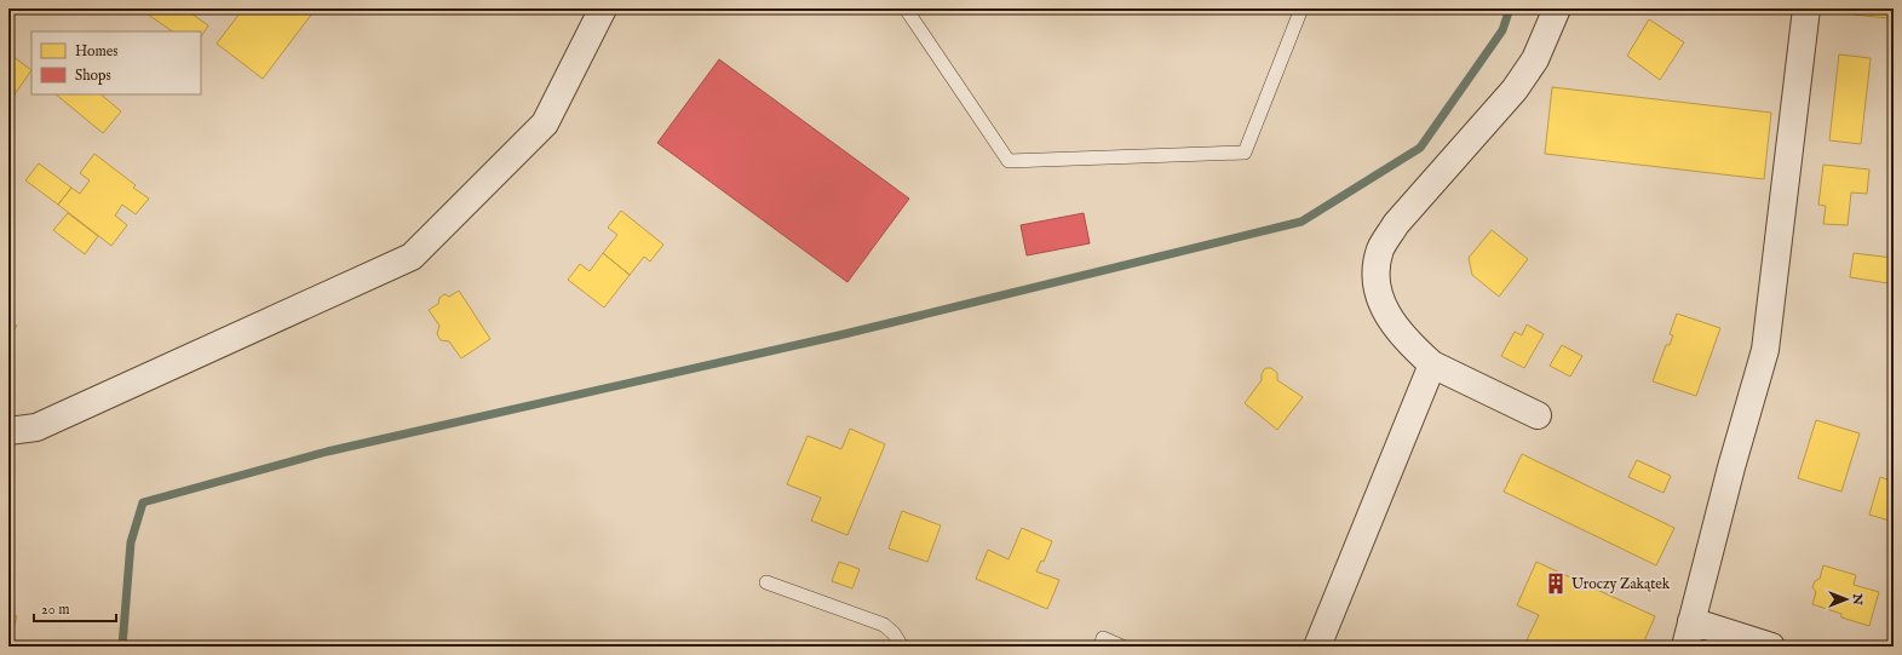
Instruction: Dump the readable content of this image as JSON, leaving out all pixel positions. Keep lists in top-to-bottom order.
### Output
{
  "places": {
    "building": ["Uroczy Zakątek"]
  },
  "legend": ["Homes", "Shops"],
  "scale_bar": "20 m",
  "north": "right"
}
